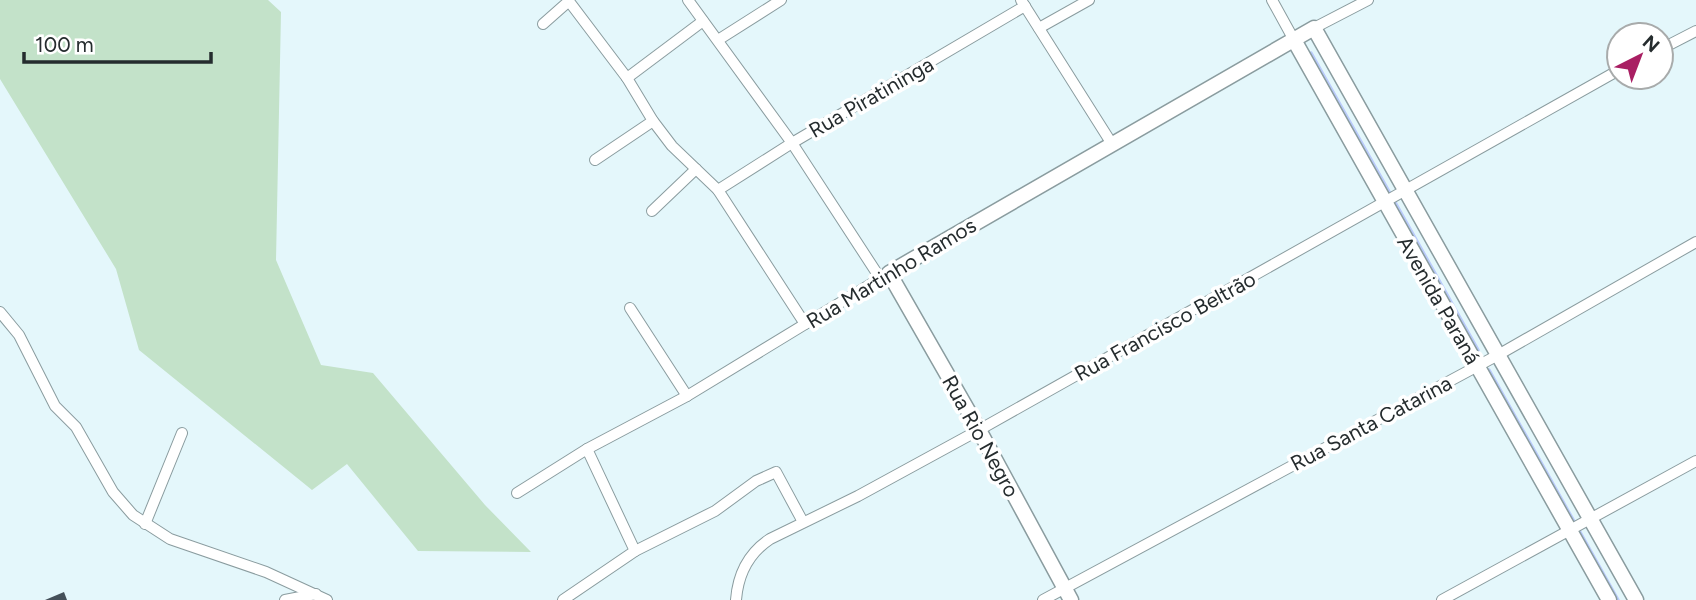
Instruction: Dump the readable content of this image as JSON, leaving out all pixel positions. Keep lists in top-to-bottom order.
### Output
{
  "streets": {
    "street": [
      "Rua Piratininga",
      "Rua Martinho Ramos",
      "Avenida Paraná",
      "Rua Francisco Beltrão",
      "Rua Santa Catarina",
      "Rua Rio Negro"
    ]
  },
  "crossings": [
    ["Rua Piratininga", "Rua Rio Negro"],
    ["Rua Martinho Ramos", "Avenida Paraná"],
    ["Rua Martinho Ramos", "Rua Rio Negro"],
    ["Avenida Paraná", "Rua Francisco Beltrão"],
    ["Avenida Paraná", "Rua Santa Catarina"],
    ["Rua Francisco Beltrão", "Rua Rio Negro"],
    ["Rua Santa Catarina", "Rua Rio Negro"]
  ],
  "scale_bar": "100 m",
  "north": "top right"
}
